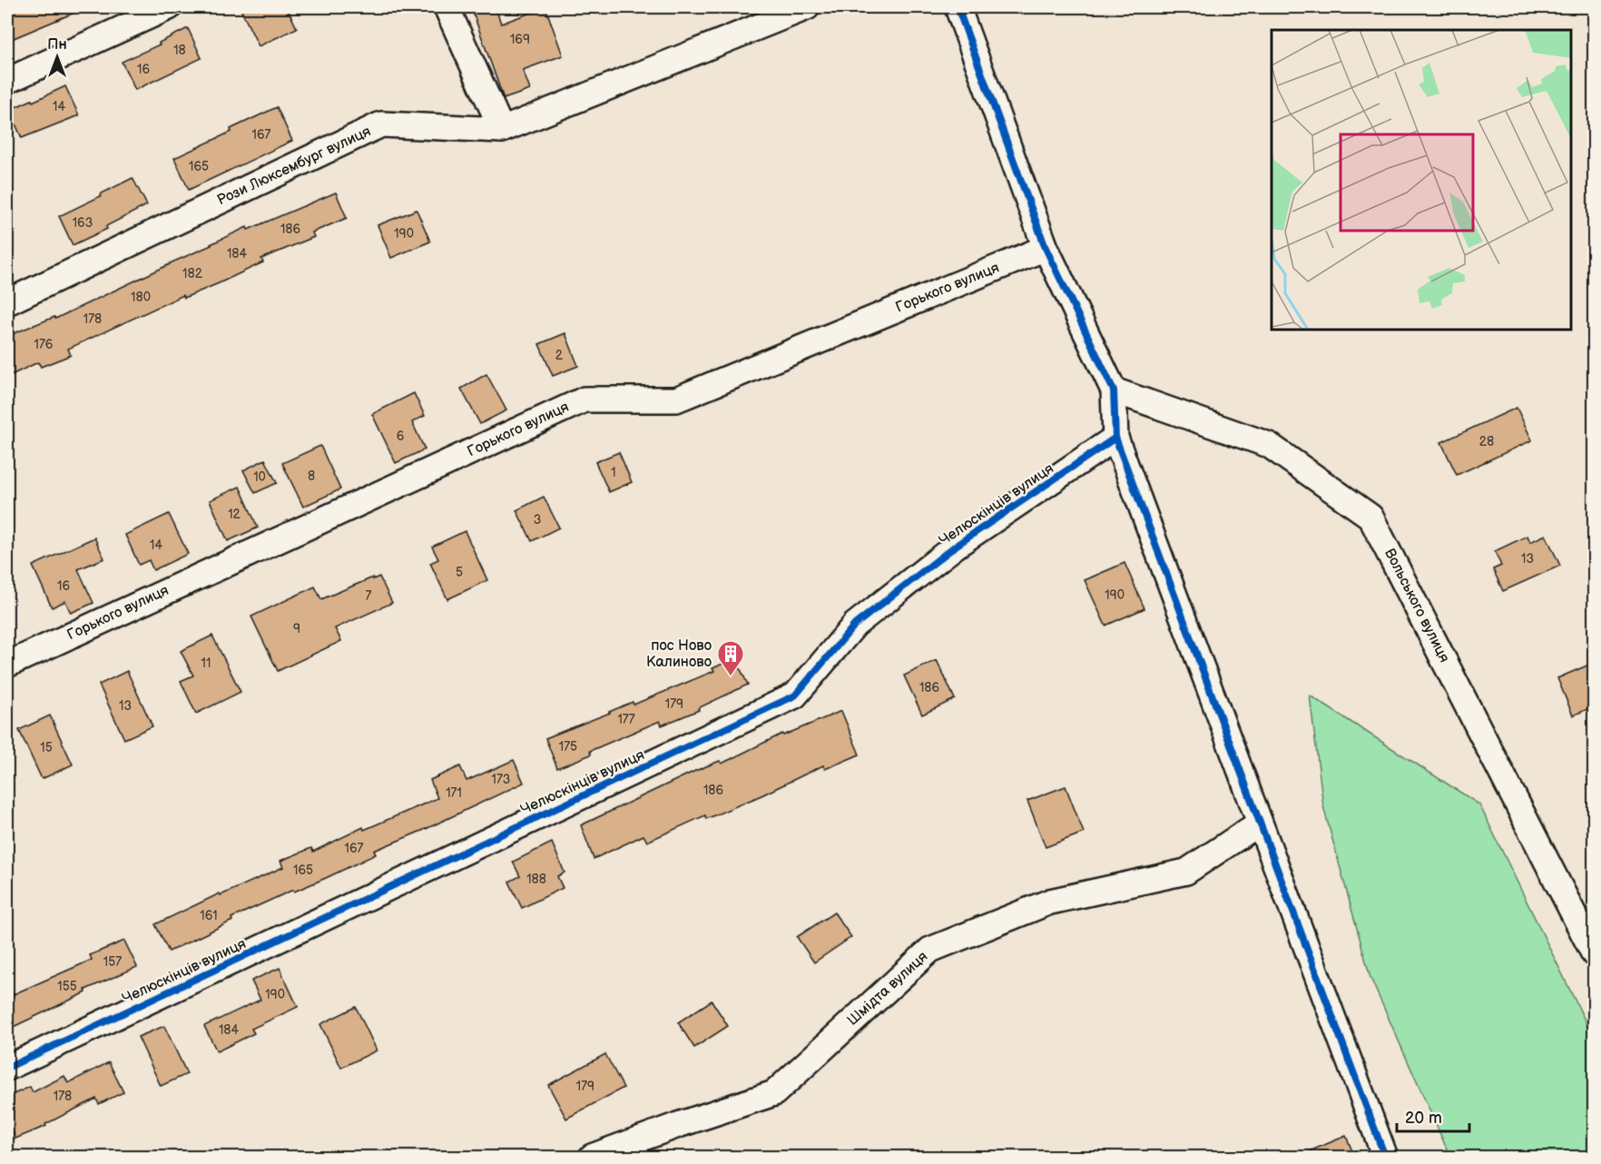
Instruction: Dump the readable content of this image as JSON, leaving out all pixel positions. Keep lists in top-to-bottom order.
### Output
{
  "streets": {
    "street": [
      "Рози Люксембург вулиця",
      "Горького вулиця",
      "Челюскінців вулиця",
      "Вольського вулиця",
      "Шмідта вулиця"
    ]
  },
  "places": {
    "building": ["пос Ново Калиново"]
  },
  "house_numbers": [
    "169",
    "18",
    "16",
    "14",
    "167",
    "165",
    "163",
    "186",
    "190",
    "184",
    "182",
    "180",
    "178",
    "176",
    "2",
    "6",
    "28",
    "1",
    "8",
    "10",
    "12",
    "3",
    "14",
    "13",
    "5",
    "16",
    "190",
    "7",
    "9",
    "11",
    "186",
    "179",
    "13",
    "177",
    "175",
    "15",
    "173",
    "186",
    "171",
    "167",
    "165",
    "188",
    "161",
    "157",
    "155",
    "190",
    "184",
    "179",
    "178"
  ],
  "scale_bar": "20 m",
  "north": "top"
}
